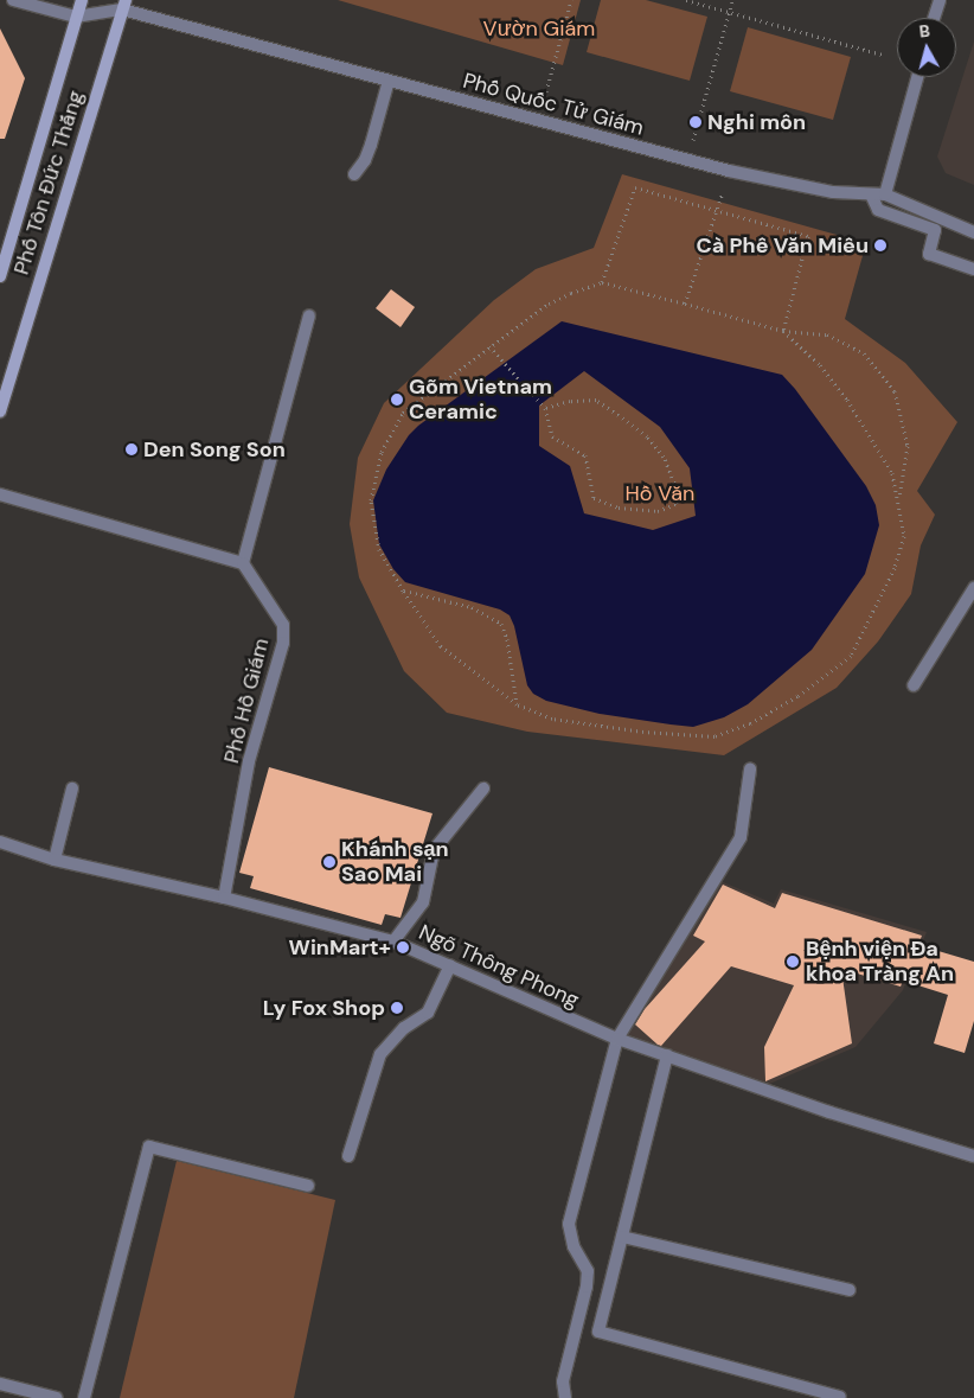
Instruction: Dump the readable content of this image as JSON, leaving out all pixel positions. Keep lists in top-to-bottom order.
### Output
{
  "streets": {
    "main road": ["Phố Tôn Đức Thắng"],
    "street": ["Phố Quốc Tử Giám", "Phố Hồ Giám", "Ngõ Thông Phong"]
  },
  "crossings": [
    ["Phố Quốc Tử Giám", "Phố Tôn Đức Thắng"],
    ["Phố Hồ Giám", "Ngõ Thông Phong"]
  ],
  "parks": ["Vườn Giám", "Hồ Văn"],
  "places": [
    "Nghi môn",
    "Cà Phê Văn Miêu",
    "Gõm Vietnam Ceramic",
    "Den Song Son",
    "Khánh sạn Sao Mai",
    "WinMart+",
    "Bệnh viện Đa khoa Tràng An",
    "Ly Fox Shop"
  ],
  "north": "top"
}
